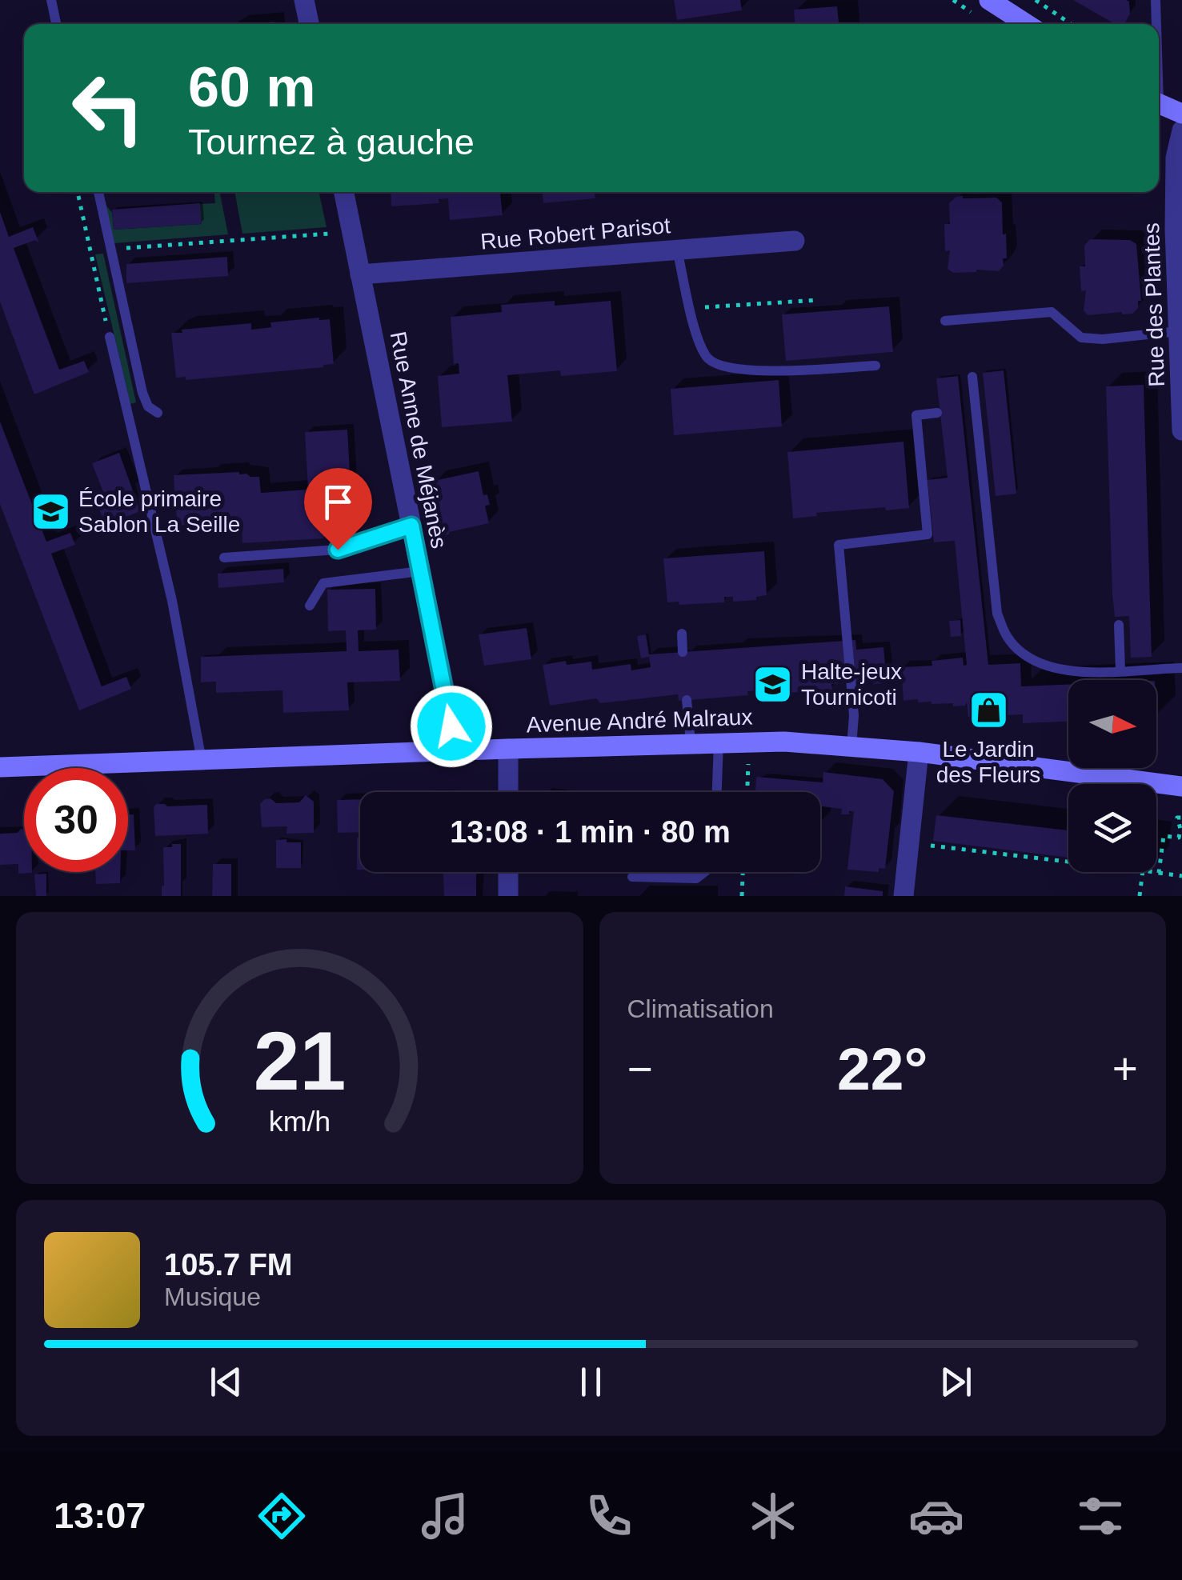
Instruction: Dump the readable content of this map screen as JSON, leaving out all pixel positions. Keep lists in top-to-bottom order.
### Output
{
  "streets": {
    "main road": ["Avenue André Malraux"],
    "street": ["Rue Robert Parisot", "Rue des Plantes", "Rue Anne de Méjanès"]
  },
  "crossings": [
    ["Rue Robert Parisot", "Rue Anne de Méjanès"],
    ["Rue Anne de Méjanès", "Avenue André Malraux"]
  ],
  "places": {
    "school or university": ["École primaire Sablon La Seille", "Halte-jeux Tournicoti"],
    "shop": ["Le Jardin des Fleurs"]
  },
  "north": "right",
  "page": {
    "turn": ["60 m", "Tournez à gauche"],
    "limit": "30",
    "trip": "13:08 · 1 min · 80 m",
    "tile": "Climatisation",
    "heat": ["−", "22°", "+"],
    "song": ["105.7 FM", "Musique"],
    "tabs": "13:07",
    "gauge": ["21", "km/h"]
  }
}
